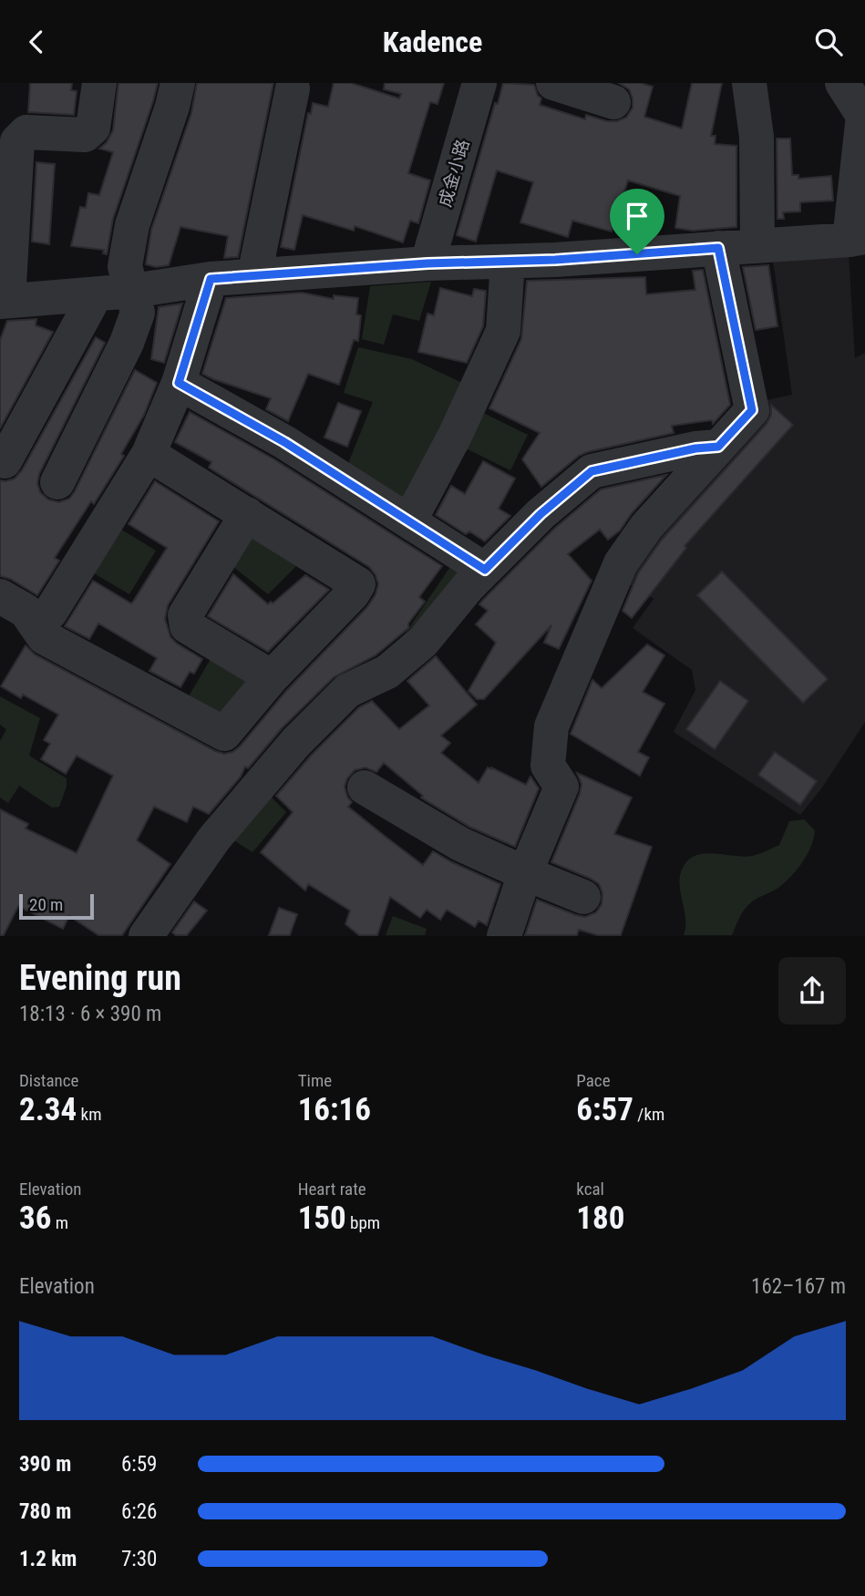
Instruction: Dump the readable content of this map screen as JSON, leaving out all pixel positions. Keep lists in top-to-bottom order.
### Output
{
  "streets": {
    "street": ["成金小路"]
  },
  "scale_bar": "20 m",
  "page": {
    "header": "Kadence",
    "scale": "20 m",
    "heading": ["Evening run", "18:13 · 6 × 390 m"],
    "stats": [
      ["Distance", "2.34 km"],
      ["Time", "16:16"],
      ["Pace", "6:57 /km"],
      ["Elevation", "36 m"],
      ["Heart rate", "150 bpm"],
      ["kcal", "180"]
    ],
    "chart": ["Elevation", "162–167 m"],
    "list": [
      {
        "name": "390 m",
        "note": "6:59"
      },
      {
        "name": "780 m",
        "note": "6:26"
      },
      {
        "name": "1.2 km",
        "note": "7:30"
      }
    ]
  }
}
